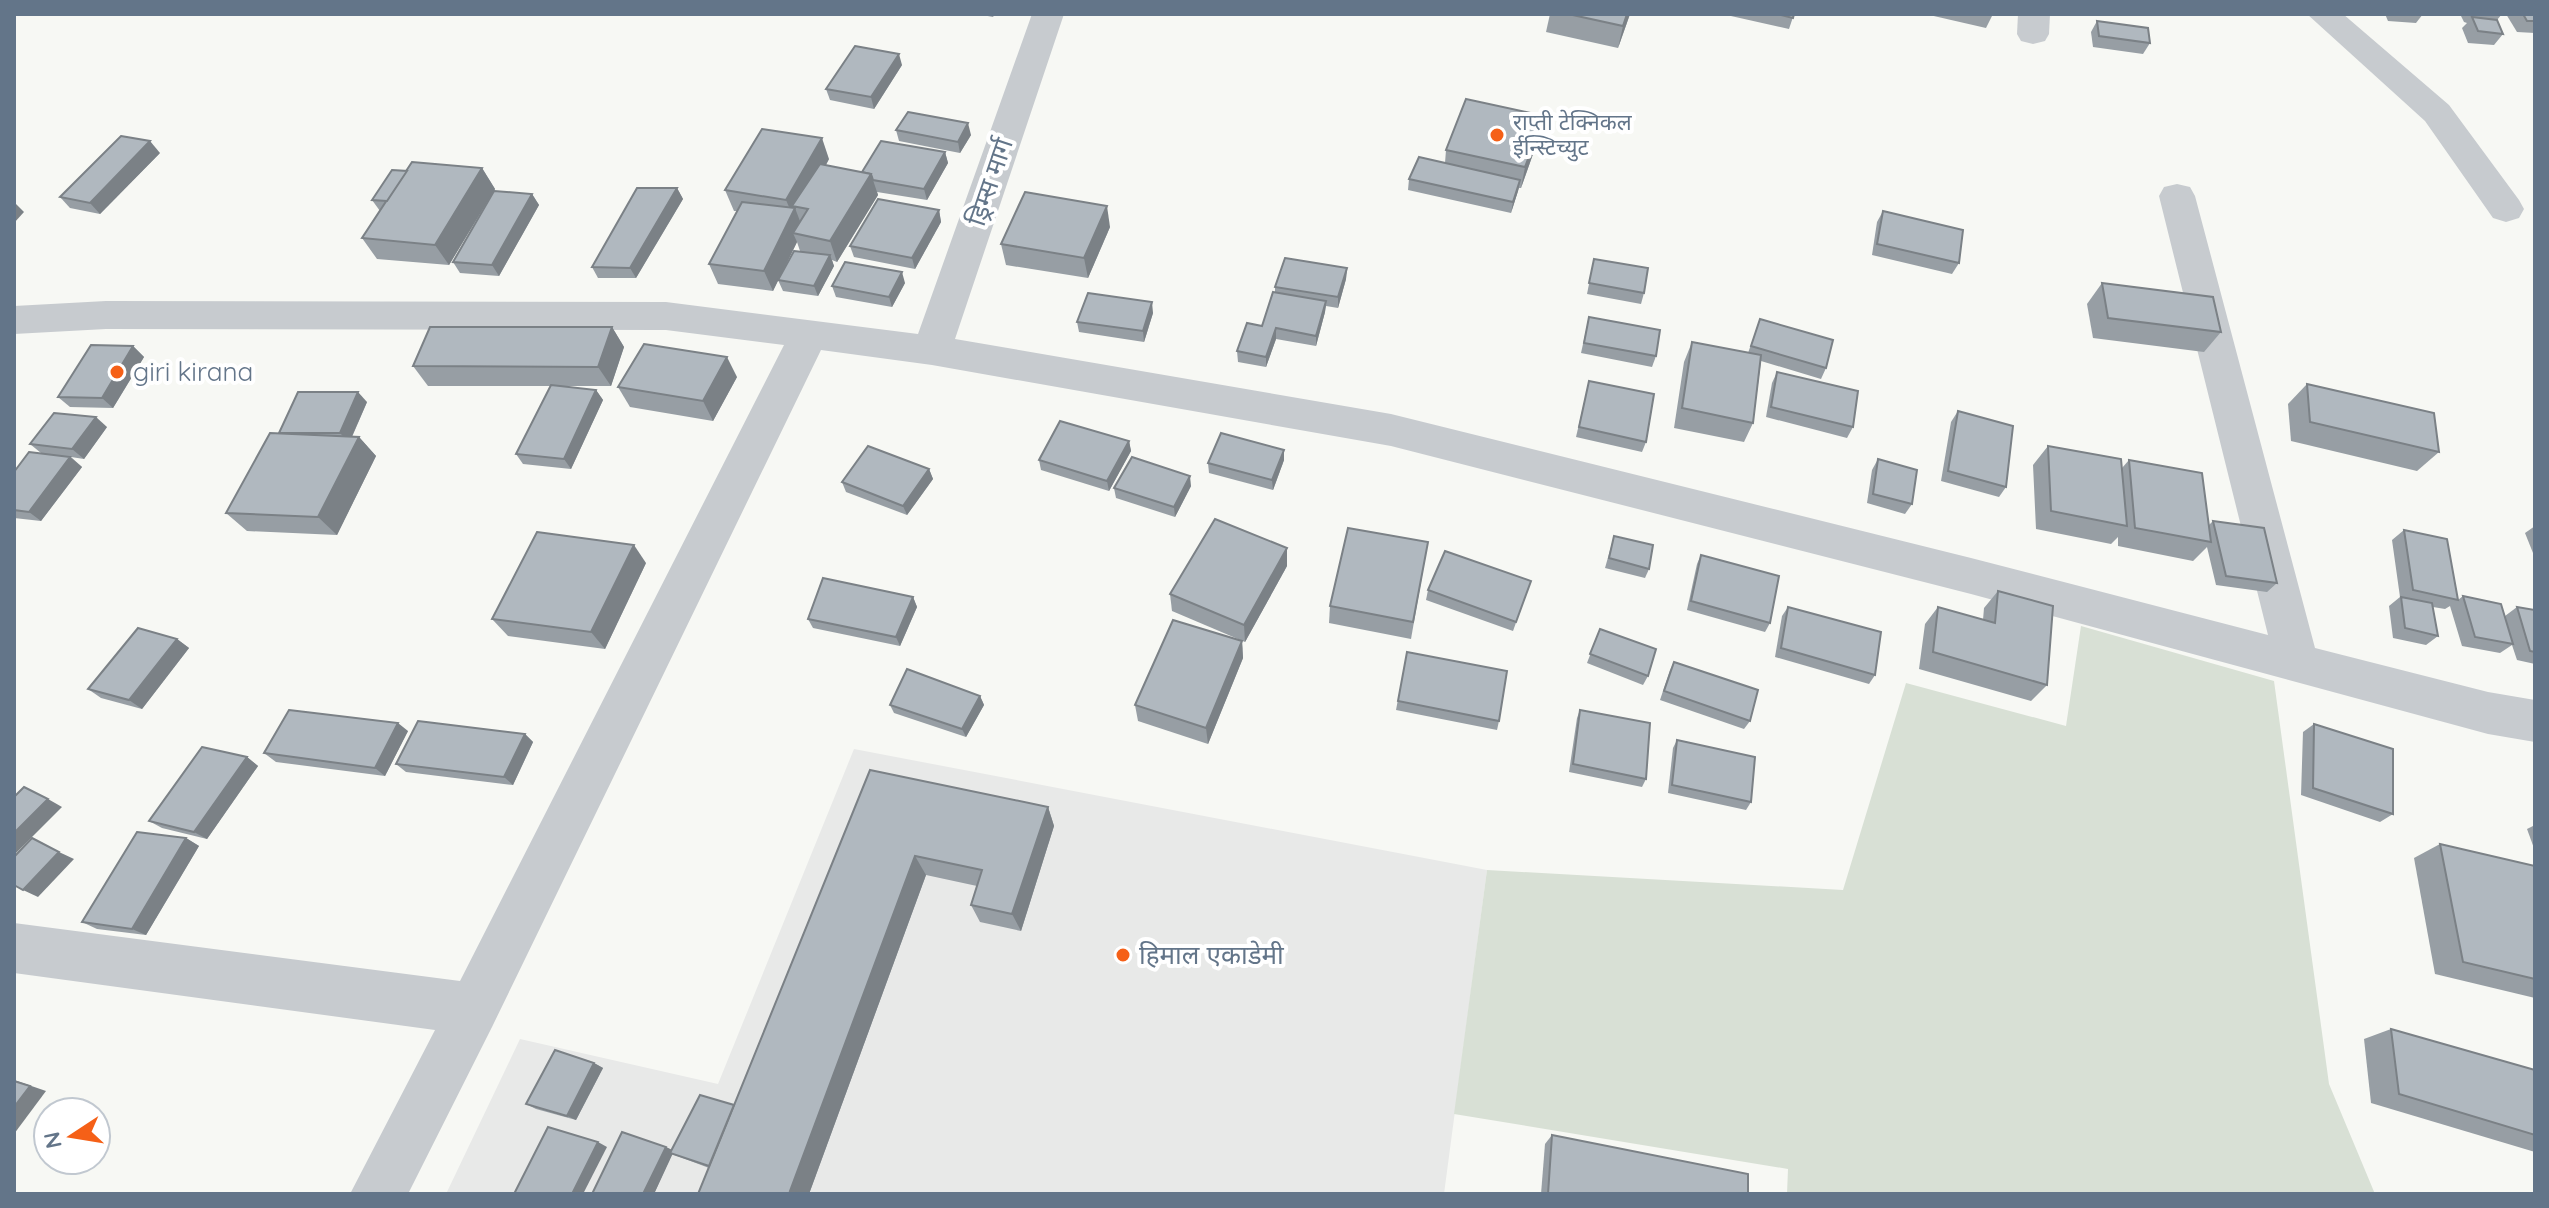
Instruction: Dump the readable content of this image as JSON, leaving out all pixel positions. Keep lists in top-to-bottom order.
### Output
{
  "streets": {
    "street": ["ड्रिम्स मार्ग"]
  },
  "places": ["राप्ती टेक्निकल ईन्स्टिच्युट", "giri kirana", "हिमाल एकाडेमी"],
  "north": "left"
}
